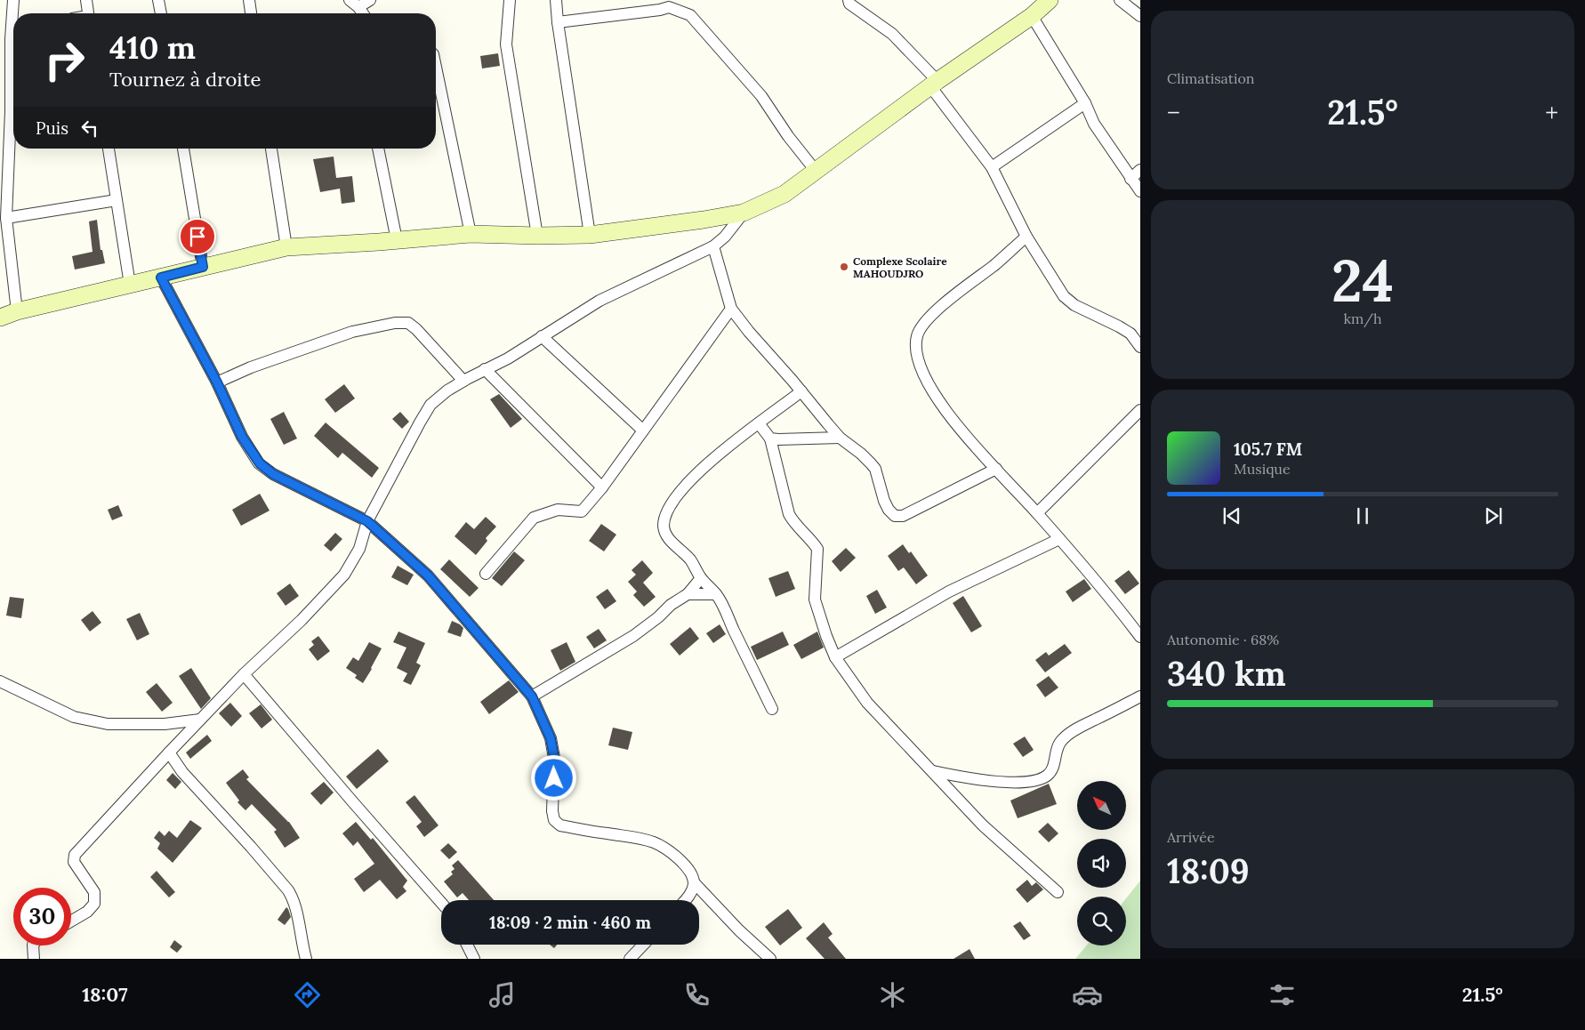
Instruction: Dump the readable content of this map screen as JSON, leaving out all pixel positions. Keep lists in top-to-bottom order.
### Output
{
  "places": ["Complexe Scolaire MAHOUDJRO"],
  "north": "top left",
  "page": {
    "tile": [
      "Climatisation",
      ["24", "km/h"],
      ["Autonomie · 68%", "340 km"],
      ["Arrivée", "18:09"]
    ],
    "turn": ["410 m", "Tournez à droite"],
    "heat": ["−", "21.5°", "+"],
    "then": "Puis",
    "song": ["105.7 FM", "Musique"],
    "limit": "30",
    "trip": "18:09 · 2 min · 460 m",
    "tabs": ["18:07", "21.5°"]
  }
}
